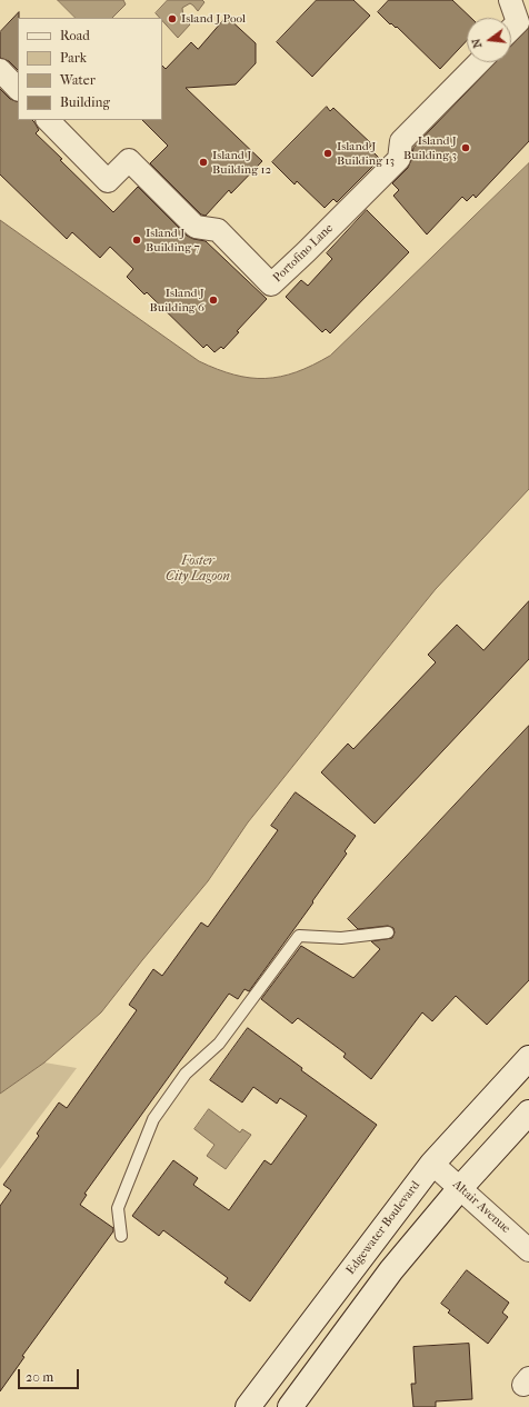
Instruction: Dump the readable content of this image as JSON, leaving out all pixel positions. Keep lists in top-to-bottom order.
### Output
{
  "streets": {
    "main road": ["Edgewater Boulevard"],
    "street": ["Portofino Lane", "Altair Avenue"]
  },
  "crossings": [
    ["Altair Avenue", "Edgewater Boulevard"]
  ],
  "water": ["Foster City Lagoon"],
  "places": [
    "Island J Pool",
    "Island J Building 3",
    "Island J Building 13",
    "Island J Building 12",
    "Island J Building 7",
    "Island J Building 6"
  ],
  "legend": [
    "Road",
    "Park",
    "Water",
    "Building"
  ],
  "scale_bar": "20 m",
  "north": "left"
}
